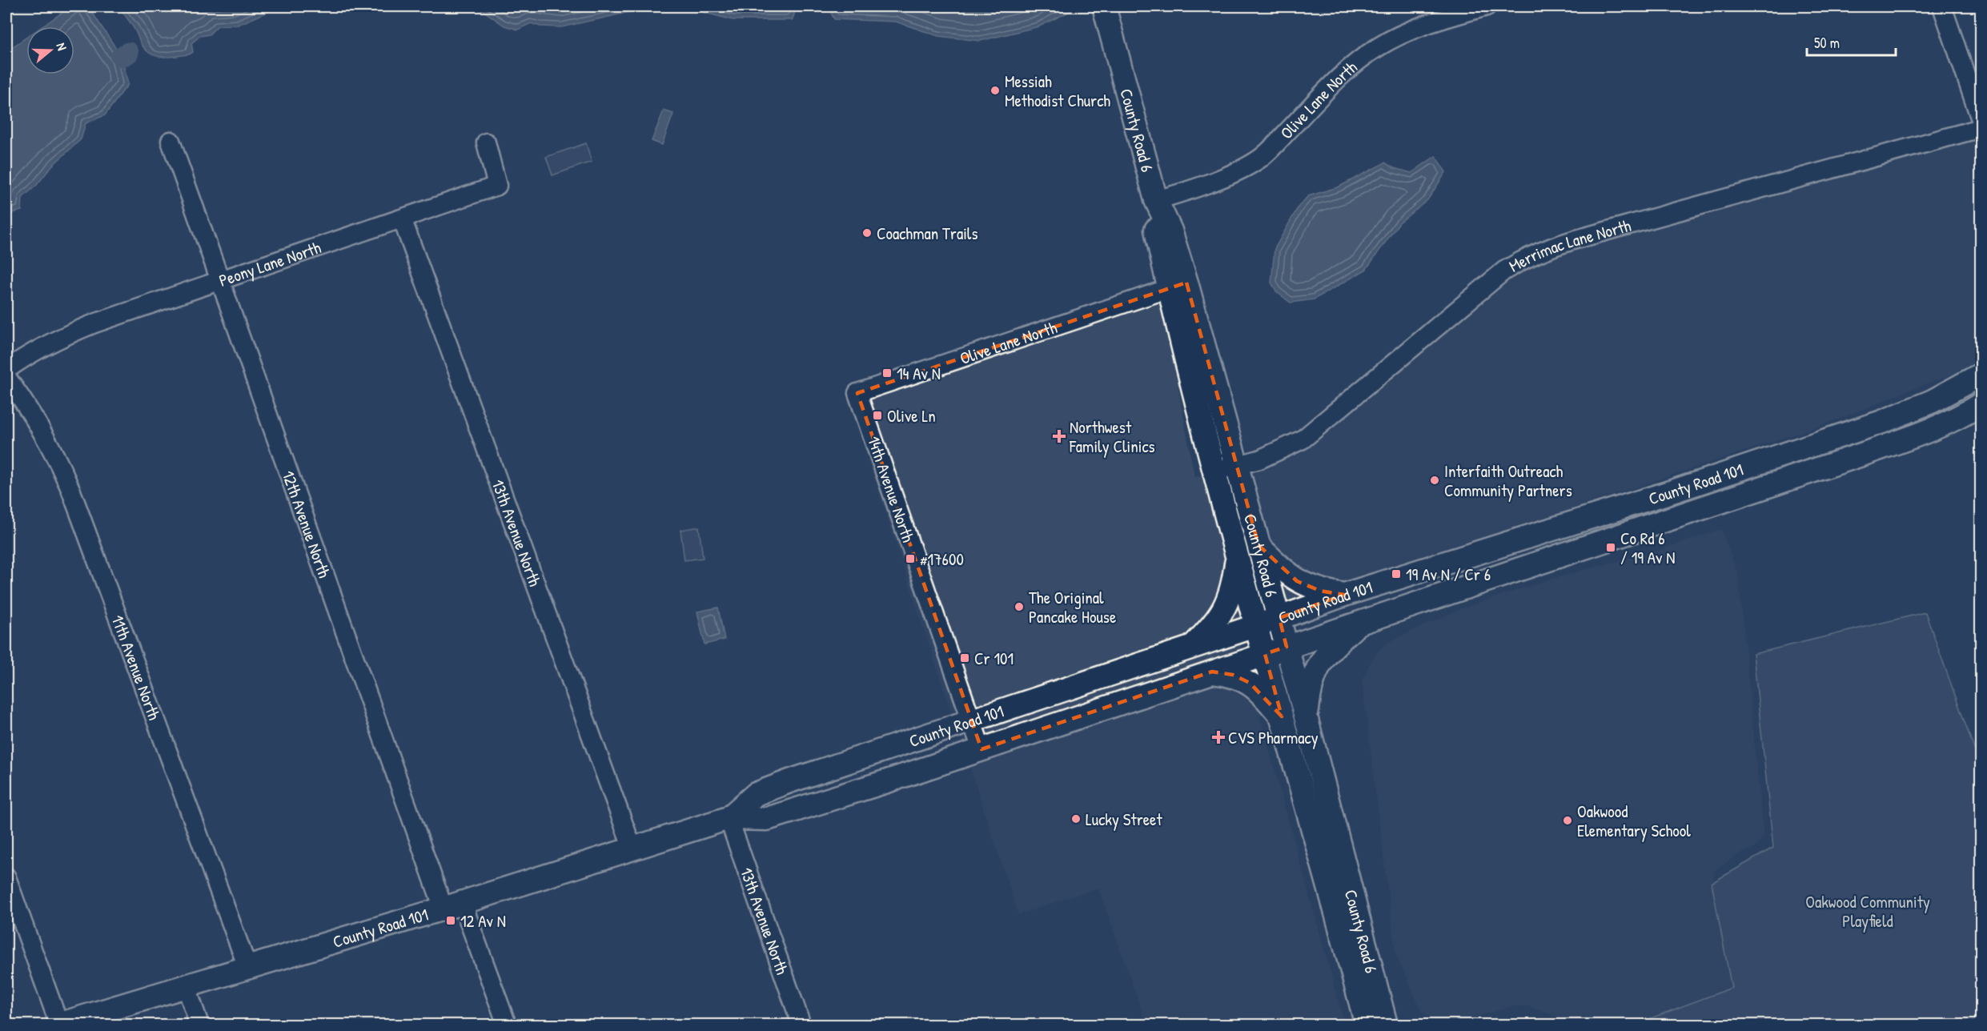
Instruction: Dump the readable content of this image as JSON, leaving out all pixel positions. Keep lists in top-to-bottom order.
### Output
{
  "streets": {
    "main road": ["County Road 6", "County Road 101"],
    "street": [
      "Olive Lane North",
      "Merrimac Lane North",
      "Peony Lane North",
      "14th Avenue North",
      "12th Avenue North",
      "13th Avenue North",
      "11th Avenue North"
    ]
  },
  "crossings": [
    ["Olive Lane North", "County Road 6"],
    ["Olive Lane North", "14th Avenue North"],
    ["County Road 6", "Merrimac Lane North"],
    ["County Road 6", "County Road 101"],
    ["Peony Lane North", "12th Avenue North"],
    ["Peony Lane North", "13th Avenue North"],
    ["County Road 101", "14th Avenue North"],
    ["County Road 101", "12th Avenue North"],
    ["County Road 101", "13th Avenue North"],
    ["County Road 101", "11th Avenue North"]
  ],
  "parks": ["Oakwood Community Playfield"],
  "places": {
    "other": [
      "Messiah Methodist Church",
      "Coachman Trails",
      "Interfaith Outreach Community Partners",
      "The Original Pancake House",
      "Lucky Street",
      "Oakwood Elementary School"
    ],
    "transit": [
      "14 Av N",
      "Olive Ln",
      "Co Rd 6 / 19 Av N",
      "#17600",
      "19 Av N / Cr 6",
      "Cr 101",
      "12 Av N"
    ],
    "health": ["Northwest Family Clinics", "CVS Pharmacy"]
  },
  "scale_bar": "50 m",
  "north": "right"
}
